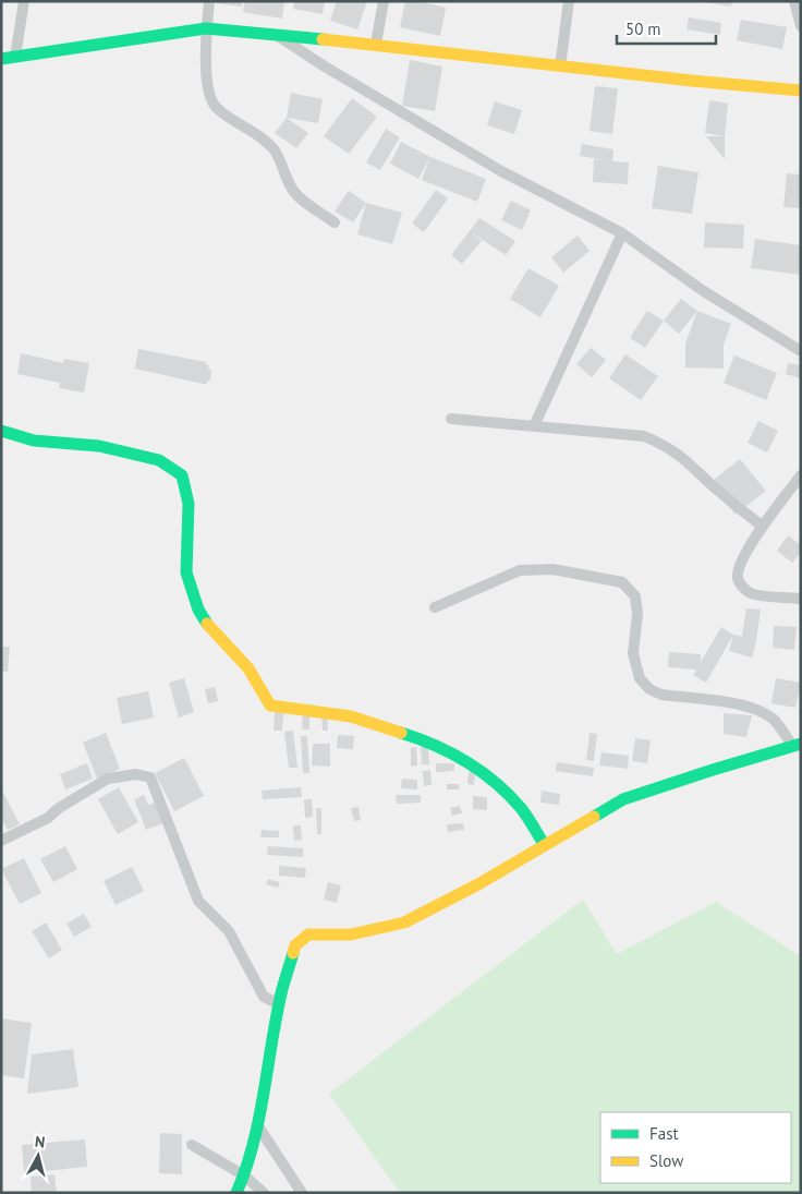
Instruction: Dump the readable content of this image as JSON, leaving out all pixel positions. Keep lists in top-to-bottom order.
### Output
{
  "legend": ["Fast", "Slow"],
  "scale_bar": "50 m",
  "north": "top"
}
